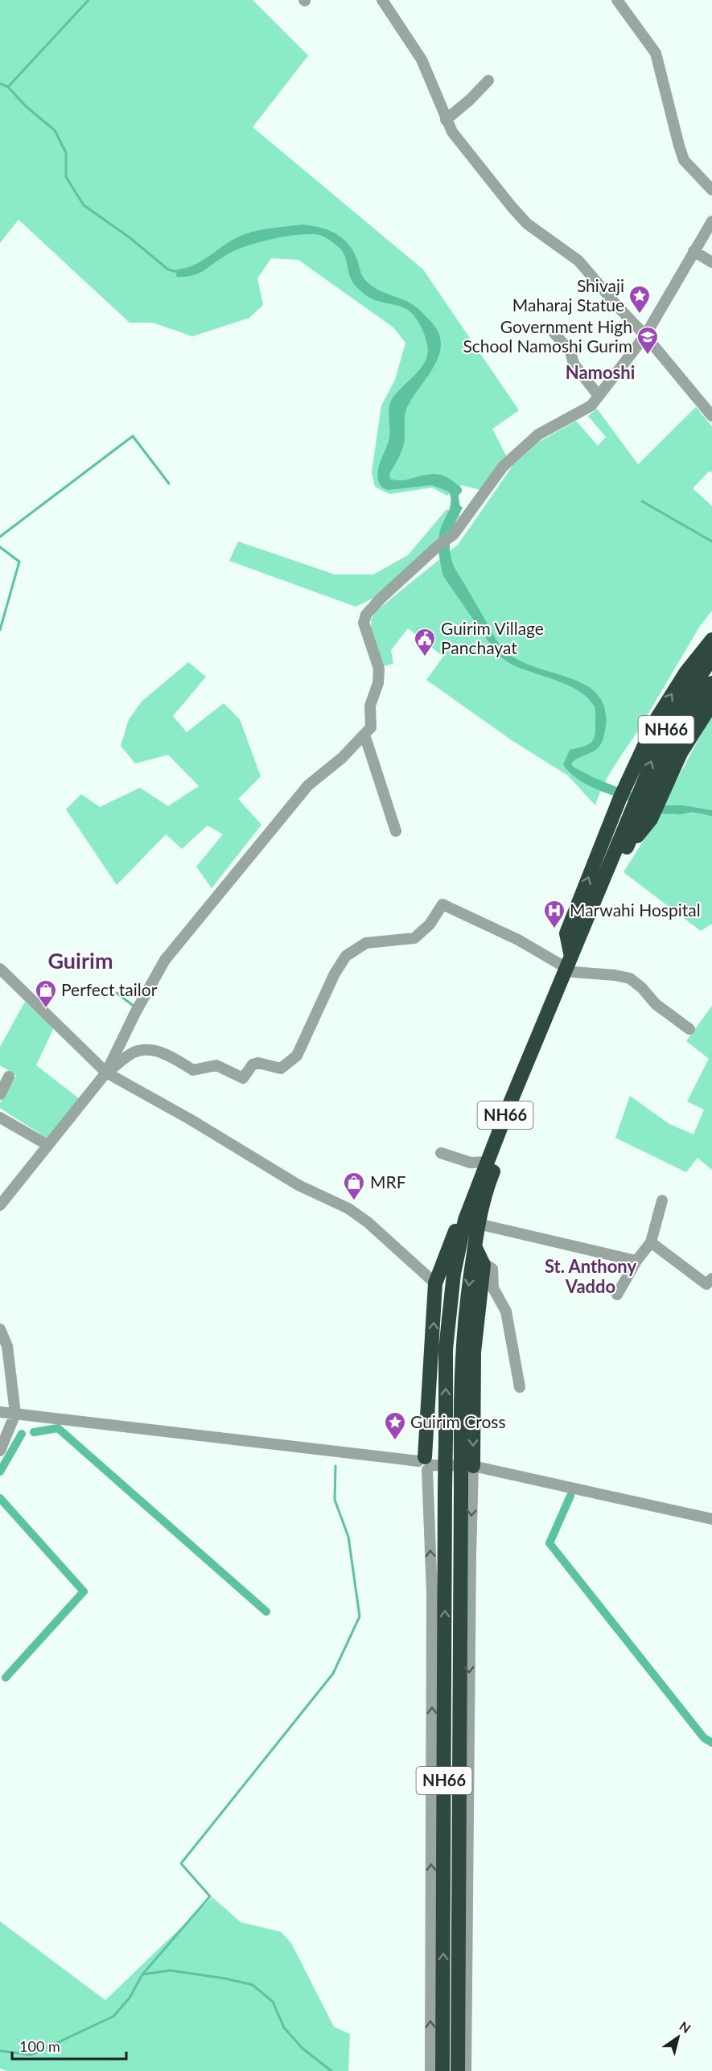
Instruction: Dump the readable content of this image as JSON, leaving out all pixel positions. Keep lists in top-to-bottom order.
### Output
{
  "streets": {
    "highway": ["NH66"]
  },
  "districts": ["Namoshi", "Guirim", "St. Anthony Vaddo"],
  "places": {
    "place": ["Shivaji Maharaj Statue", "Guirim Cross"],
    "school or university": ["Government High School Namoshi Gurim"],
    "public building": ["Guirim Village Panchayat"],
    "hospital": ["Marwahi Hospital"],
    "shop": ["Perfect tailor", "MRF"]
  },
  "scale_bar": "100 m",
  "north": "top right"
}
